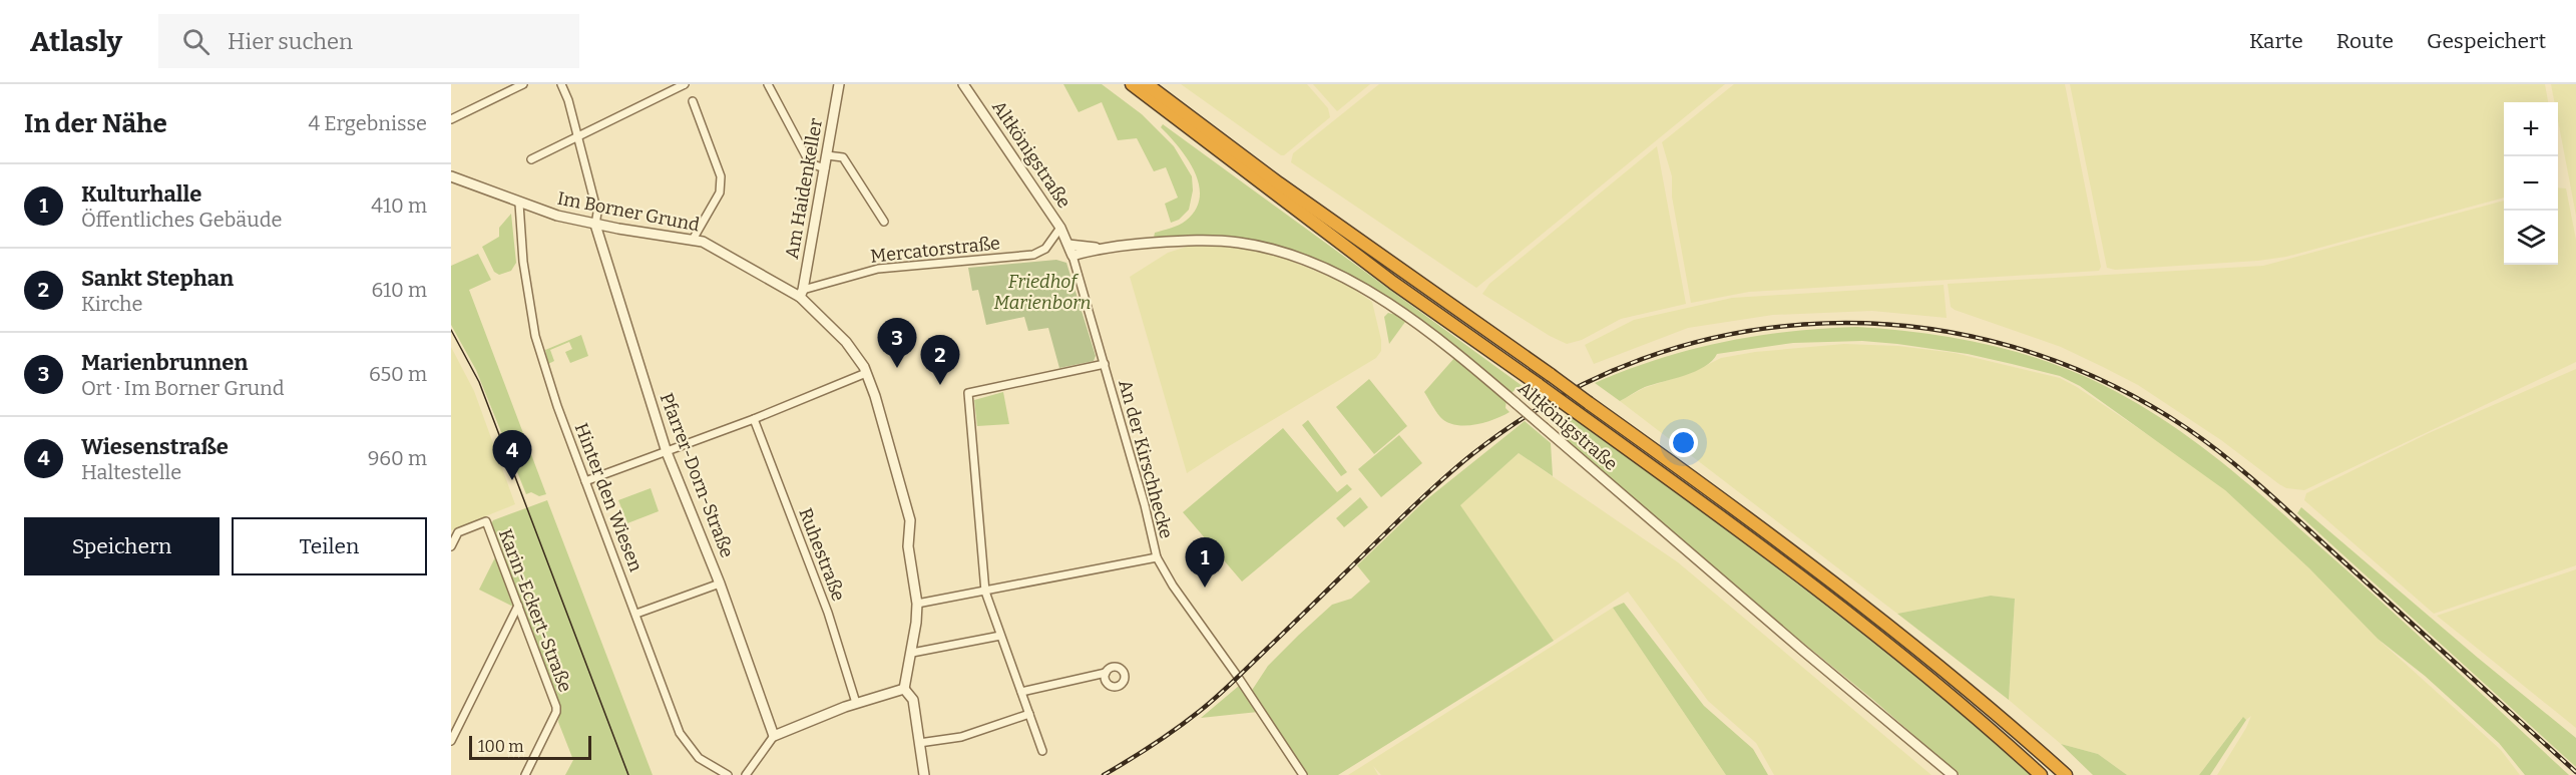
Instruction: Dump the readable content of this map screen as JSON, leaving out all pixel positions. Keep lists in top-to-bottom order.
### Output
{
  "streets": {
    "street": [
      "Altkönigstraße",
      "Am Haidenkeller",
      "Im Borner Grund",
      "Mercatorstraße",
      "An der Kirschhecke",
      "Pfarrer-Dorn-Straße",
      "Hinter den Wiesen",
      "Ruhestraße",
      "Karin-Eckert-Straße"
    ]
  },
  "crossings": [
    ["Altkönigstraße", "Mercatorstraße"],
    ["Altkönigstraße", "An der Kirschhecke"],
    ["Am Haidenkeller", "Im Borner Grund"],
    ["Am Haidenkeller", "Mercatorstraße"],
    ["Im Borner Grund", "Mercatorstraße"],
    ["Im Borner Grund", "Pfarrer-Dorn-Straße"],
    ["Im Borner Grund", "Hinter den Wiesen"]
  ],
  "parks": ["Friedhof Marienborn"],
  "scale_bar": "100 m",
  "page": {
    "header": "Atlasly",
    "search": "Hier suchen",
    "nav": ["Karte", "Route", "Gespeichert"],
    "heading": ["In der Nähe", "4 Ergebnisse"],
    "map_buttons": ["+", "−"],
    "list": [
      {
        "mark": "1",
        "name": "Kulturhalle",
        "note": "Öffentliches Gebäude",
        "value": "410 m"
      },
      {
        "mark": "2",
        "name": "Sankt Stephan",
        "note": "Kirche",
        "value": "610 m"
      },
      {
        "mark": "3",
        "name": "Marienbrunnen",
        "note": "Ort · Im Borner Grund",
        "value": "650 m"
      },
      {
        "mark": "4",
        "name": "Wiesenstraße",
        "note": "Haltestelle",
        "value": "960 m"
      }
    ],
    "pins": [
      "3",
      "2",
      "4",
      "1"
    ],
    "buttons": ["Speichern", "Teilen"],
    "scale": "100 m"
  }
}
